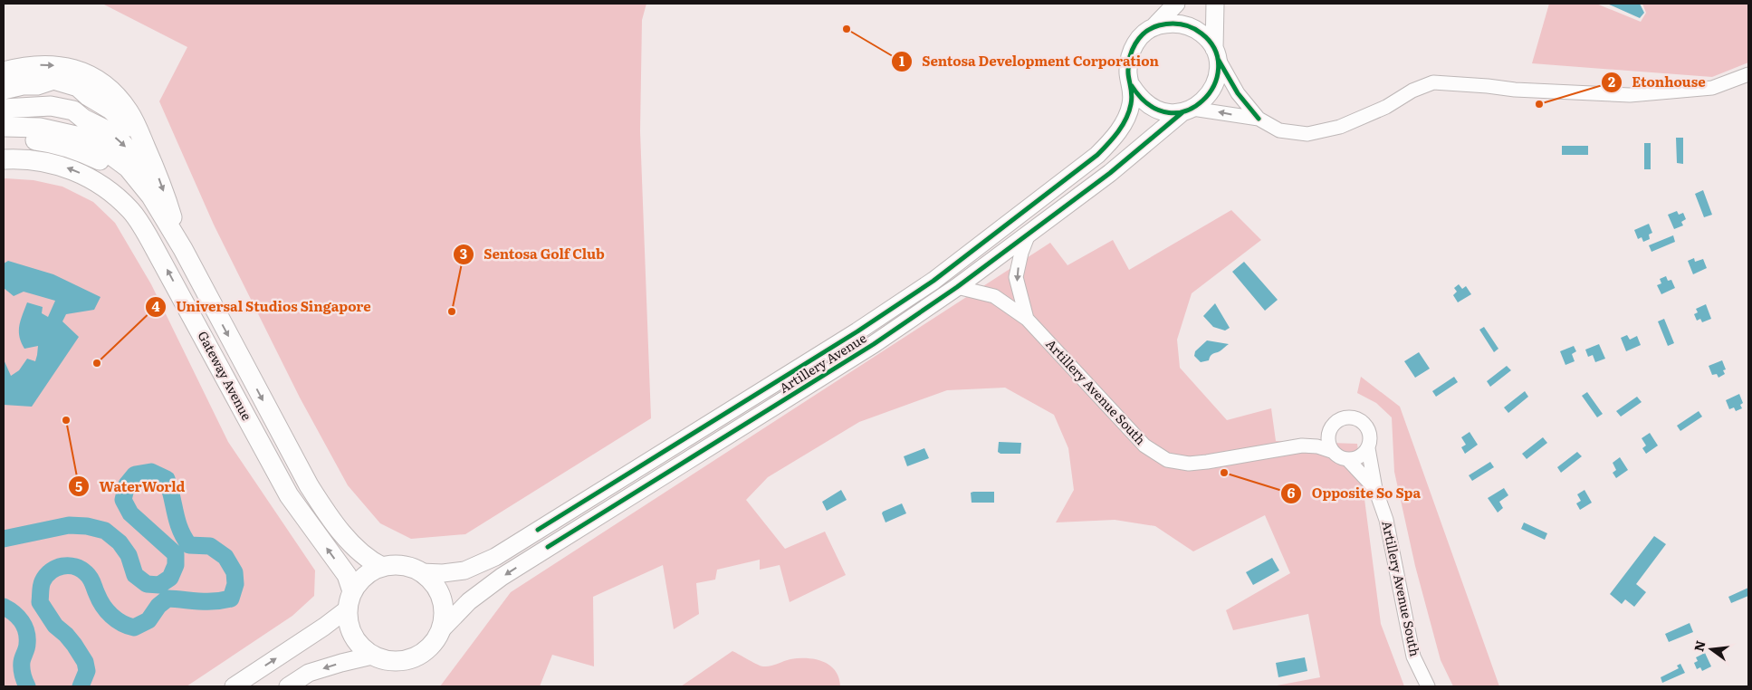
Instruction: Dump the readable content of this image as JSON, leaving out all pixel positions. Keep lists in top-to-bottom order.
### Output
{
  "streets": {
    "main road": ["Gateway Avenue"],
    "street": ["Artillery Avenue", "Artillery Avenue South"]
  },
  "crossings": [
    ["Artillery Avenue", "Gateway Avenue"],
    ["Artillery Avenue", "Artillery Avenue South"]
  ],
  "places": [
    "Sentosa Development Corporation",
    "Etonhouse",
    "Sentosa Golf Club",
    "Universal Studios Singapore",
    "WaterWorld",
    "Opposite So Spa"
  ],
  "north": "left"
}
